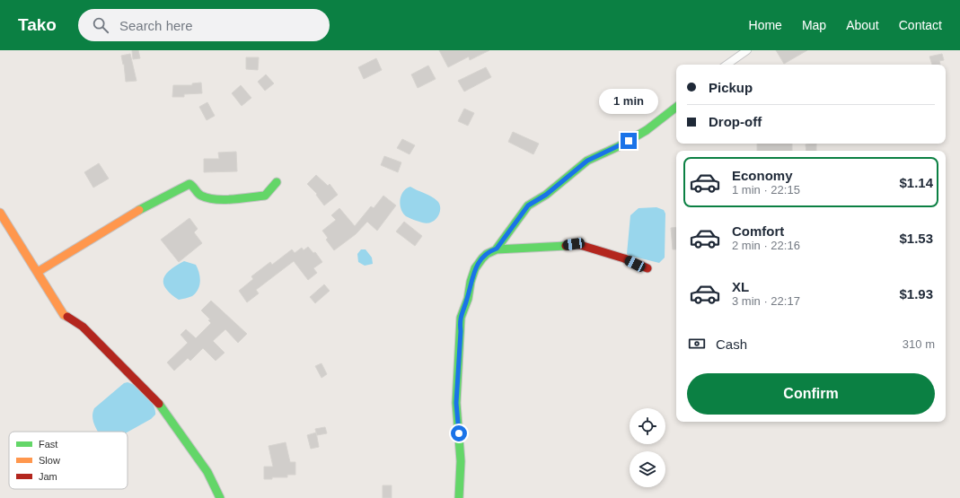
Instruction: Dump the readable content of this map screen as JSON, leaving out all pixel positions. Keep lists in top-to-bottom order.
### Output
{
  "legend": ["Fast", "Slow", "Jam"],
  "page": {
    "header": "Tako",
    "search": "Search here",
    "nav": [
      "Home",
      "Map",
      "About",
      "Contact"
    ],
    "banner": ["Pickup", "Drop-off"],
    "bubble": "1 min",
    "list": [
      {
        "name": "Economy",
        "note": "1 min · 22:15",
        "value": "$1.14"
      },
      {
        "name": "Comfort",
        "note": "2 min · 22:16",
        "value": "$1.53"
      },
      {
        "name": "XL",
        "note": "3 min · 22:17",
        "value": "$1.93"
      }
    ],
    "pay": ["Cash", "310 m"],
    "buttons": "Confirm"
  }
}
